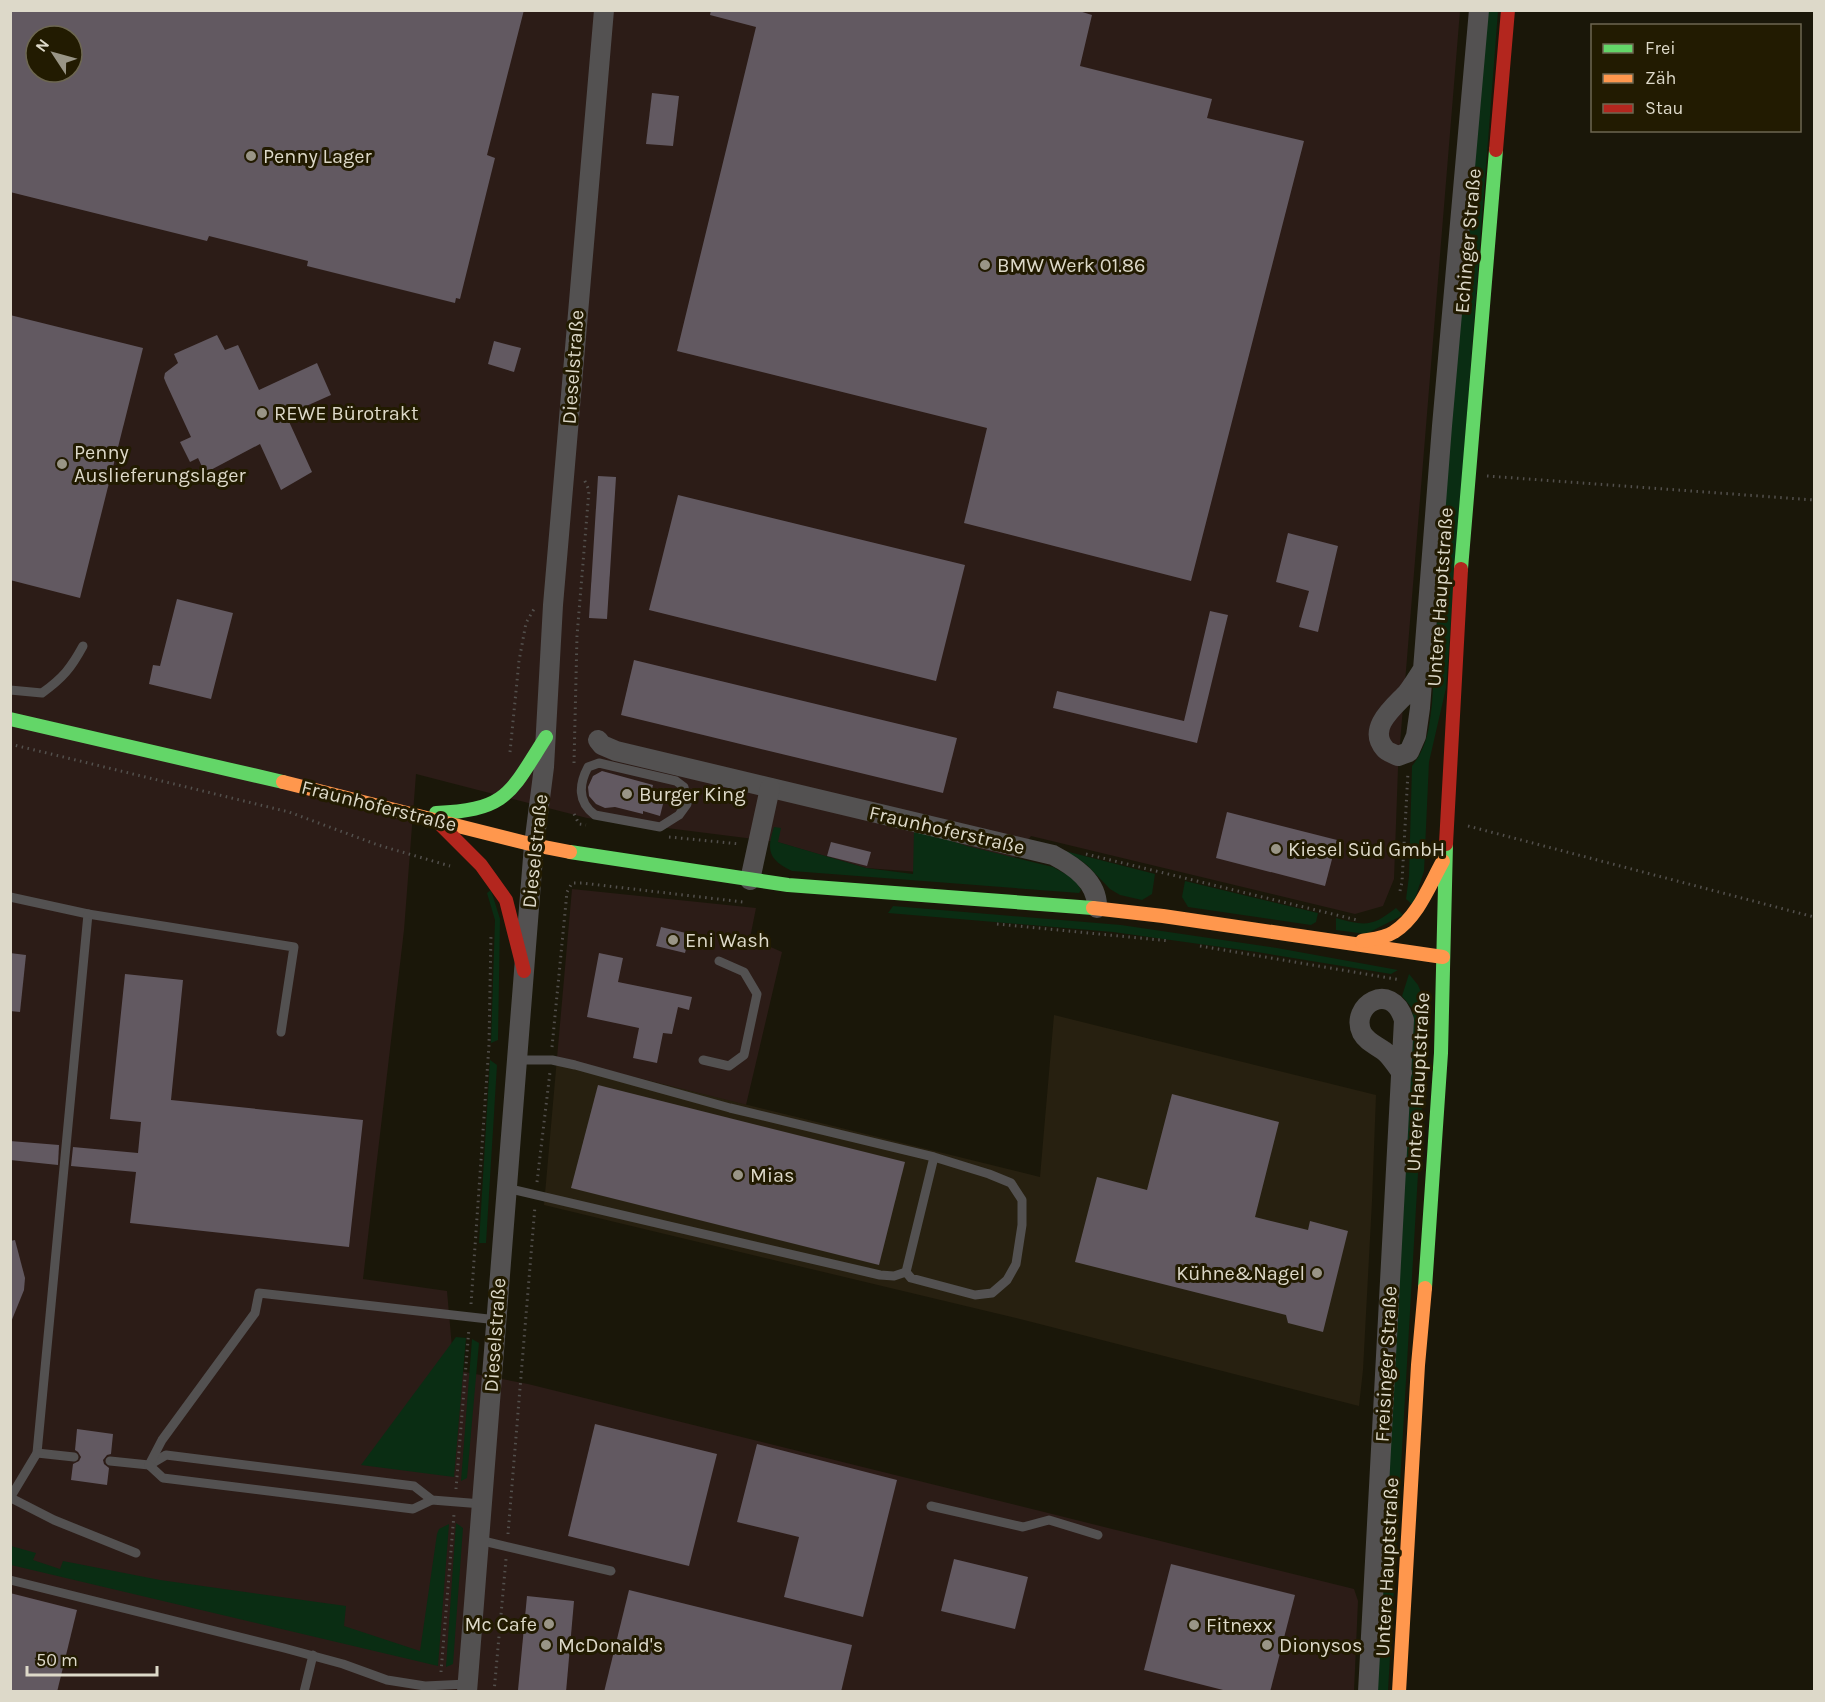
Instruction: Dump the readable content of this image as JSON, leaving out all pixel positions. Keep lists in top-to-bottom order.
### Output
{
  "streets": {
    "main road": ["Echinger Straße", "Untere Hauptstraße", "Fraunhoferstraße"],
    "street": ["Dieselstraße", "Freisinger Straße"]
  },
  "crossings": [
    ["Echinger Straße", "Untere Hauptstraße"],
    ["Dieselstraße", "Fraunhoferstraße"],
    ["Untere Hauptstraße", "Fraunhoferstraße"]
  ],
  "places": [
    "Penny Lager",
    "BMW Werk 01.86",
    "REWE Bürotrakt",
    "Penny Auslieferungslager",
    "Burger King",
    "Kiesel Süd GmbH",
    "Eni Wash",
    "Mias",
    "Kühne&Nagel",
    "Mc Cafe",
    "Fitnexx",
    "McDonald's",
    "Dionysos"
  ],
  "legend": ["Frei", "Zäh", "Stau"],
  "scale_bar": "50 m",
  "north": "top left"
}
